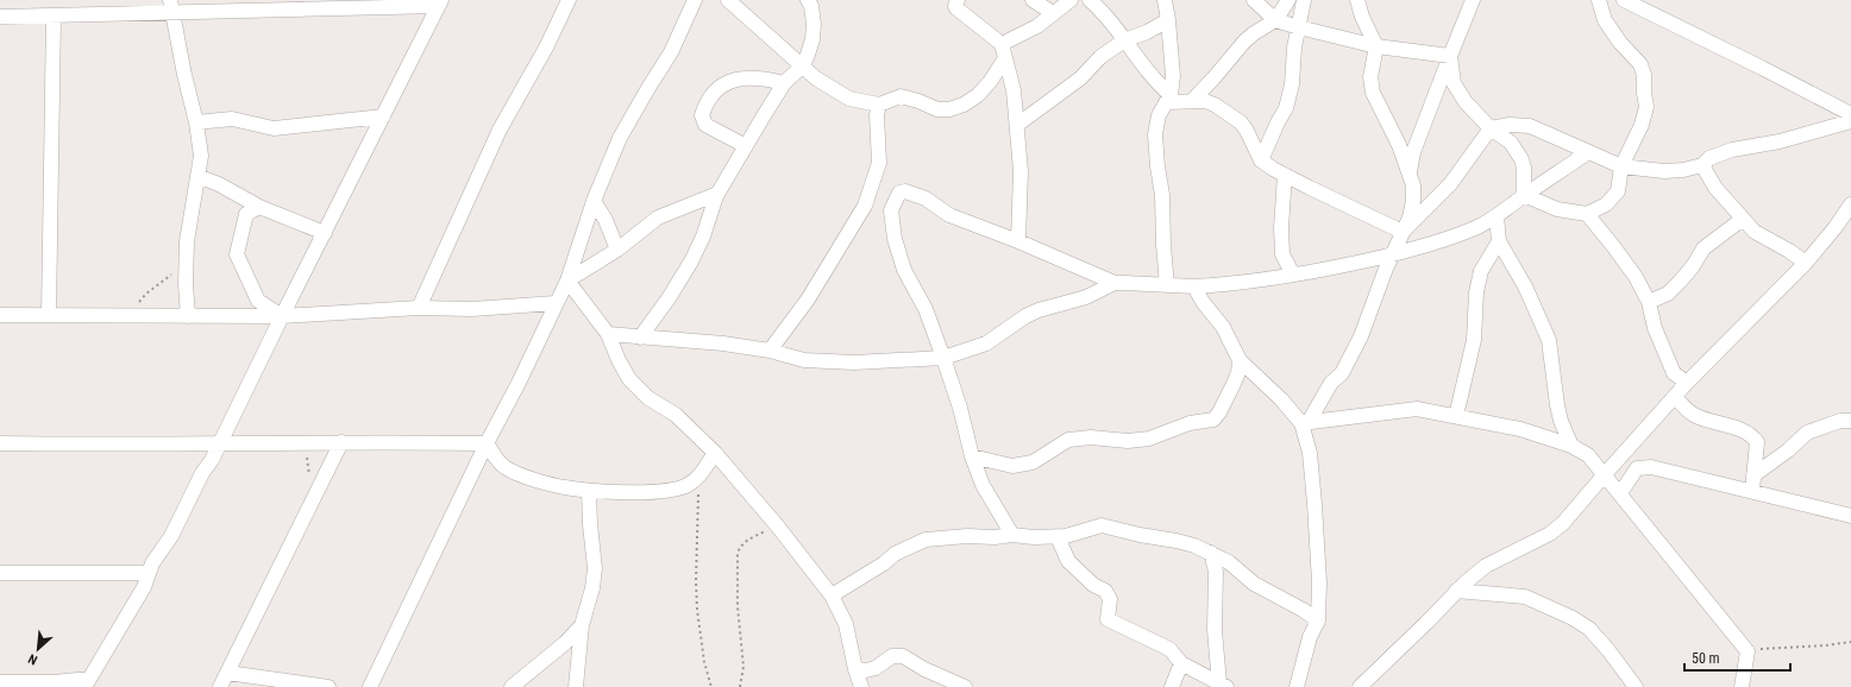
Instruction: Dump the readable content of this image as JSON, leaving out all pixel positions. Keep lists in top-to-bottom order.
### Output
{
  "scale_bar": "50 m",
  "north": "bottom left"
}
